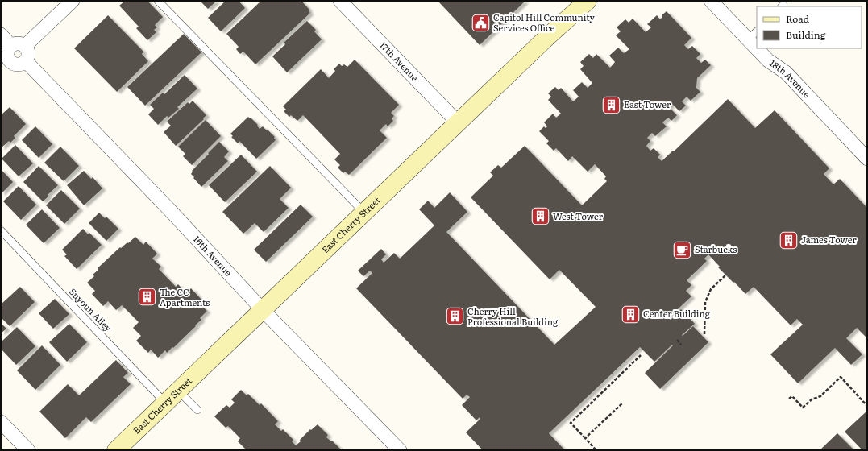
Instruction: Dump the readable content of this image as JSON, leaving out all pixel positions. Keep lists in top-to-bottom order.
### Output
{
  "streets": {
    "main road": ["East Cherry Street"],
    "street": ["17th Avenue", "18th Avenue", "16th Avenue"],
    "lane": ["Suyoun Alley"]
  },
  "crossings": [
    ["17th Avenue", "East Cherry Street"],
    ["East Cherry Street", "16th Avenue"],
    ["East Cherry Street", "Suyoun Alley"]
  ],
  "places": {
    "public building": ["Capitol Hill Community Services Office"],
    "building": [
      "East Tower",
      "West Tower",
      "James Tower",
      "The CC Apartments",
      "Center Building",
      "Cherry Hill Professional Building"
    ],
    "cafe": ["Starbucks"]
  },
  "legend": ["Road", "Building"]
}
